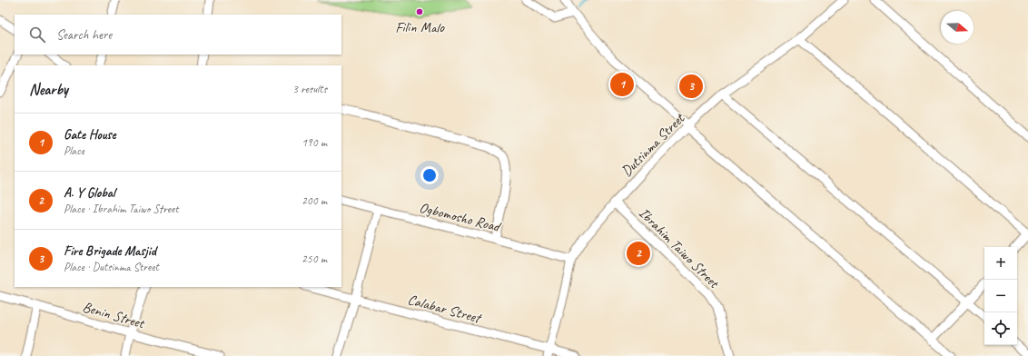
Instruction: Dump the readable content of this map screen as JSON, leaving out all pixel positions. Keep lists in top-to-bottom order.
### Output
{
  "streets": {
    "street": [
      "Dutsinma Street",
      "Ogbomosho Road",
      "Ibrahim Taiwo Street",
      "Calabar Street",
      "Benin Street"
    ]
  },
  "crossings": [
    ["Dutsinma Street", "Ogbomosho Road"],
    ["Dutsinma Street", "Ibrahim Taiwo Street"],
    ["Dutsinma Street", "Calabar Street"]
  ],
  "places": ["Filin Malo"],
  "north": "right",
  "page": {
    "search": "Search here",
    "heading": ["Nearby", "3 results"],
    "pins": ["1", "3", "2"],
    "list": [
      {
        "mark": "1",
        "name": "Gate House",
        "note": "Place",
        "value": "190 m"
      },
      {
        "mark": "2",
        "name": "A. Y Global",
        "note": "Place · Ibrahim Taiwo Street",
        "value": "200 m"
      },
      {
        "mark": "3",
        "name": "Fire Brigade Masjid",
        "note": "Place · Dutsinma Street",
        "value": "250 m"
      }
    ],
    "map_buttons": ["+", "−"]
  }
}
